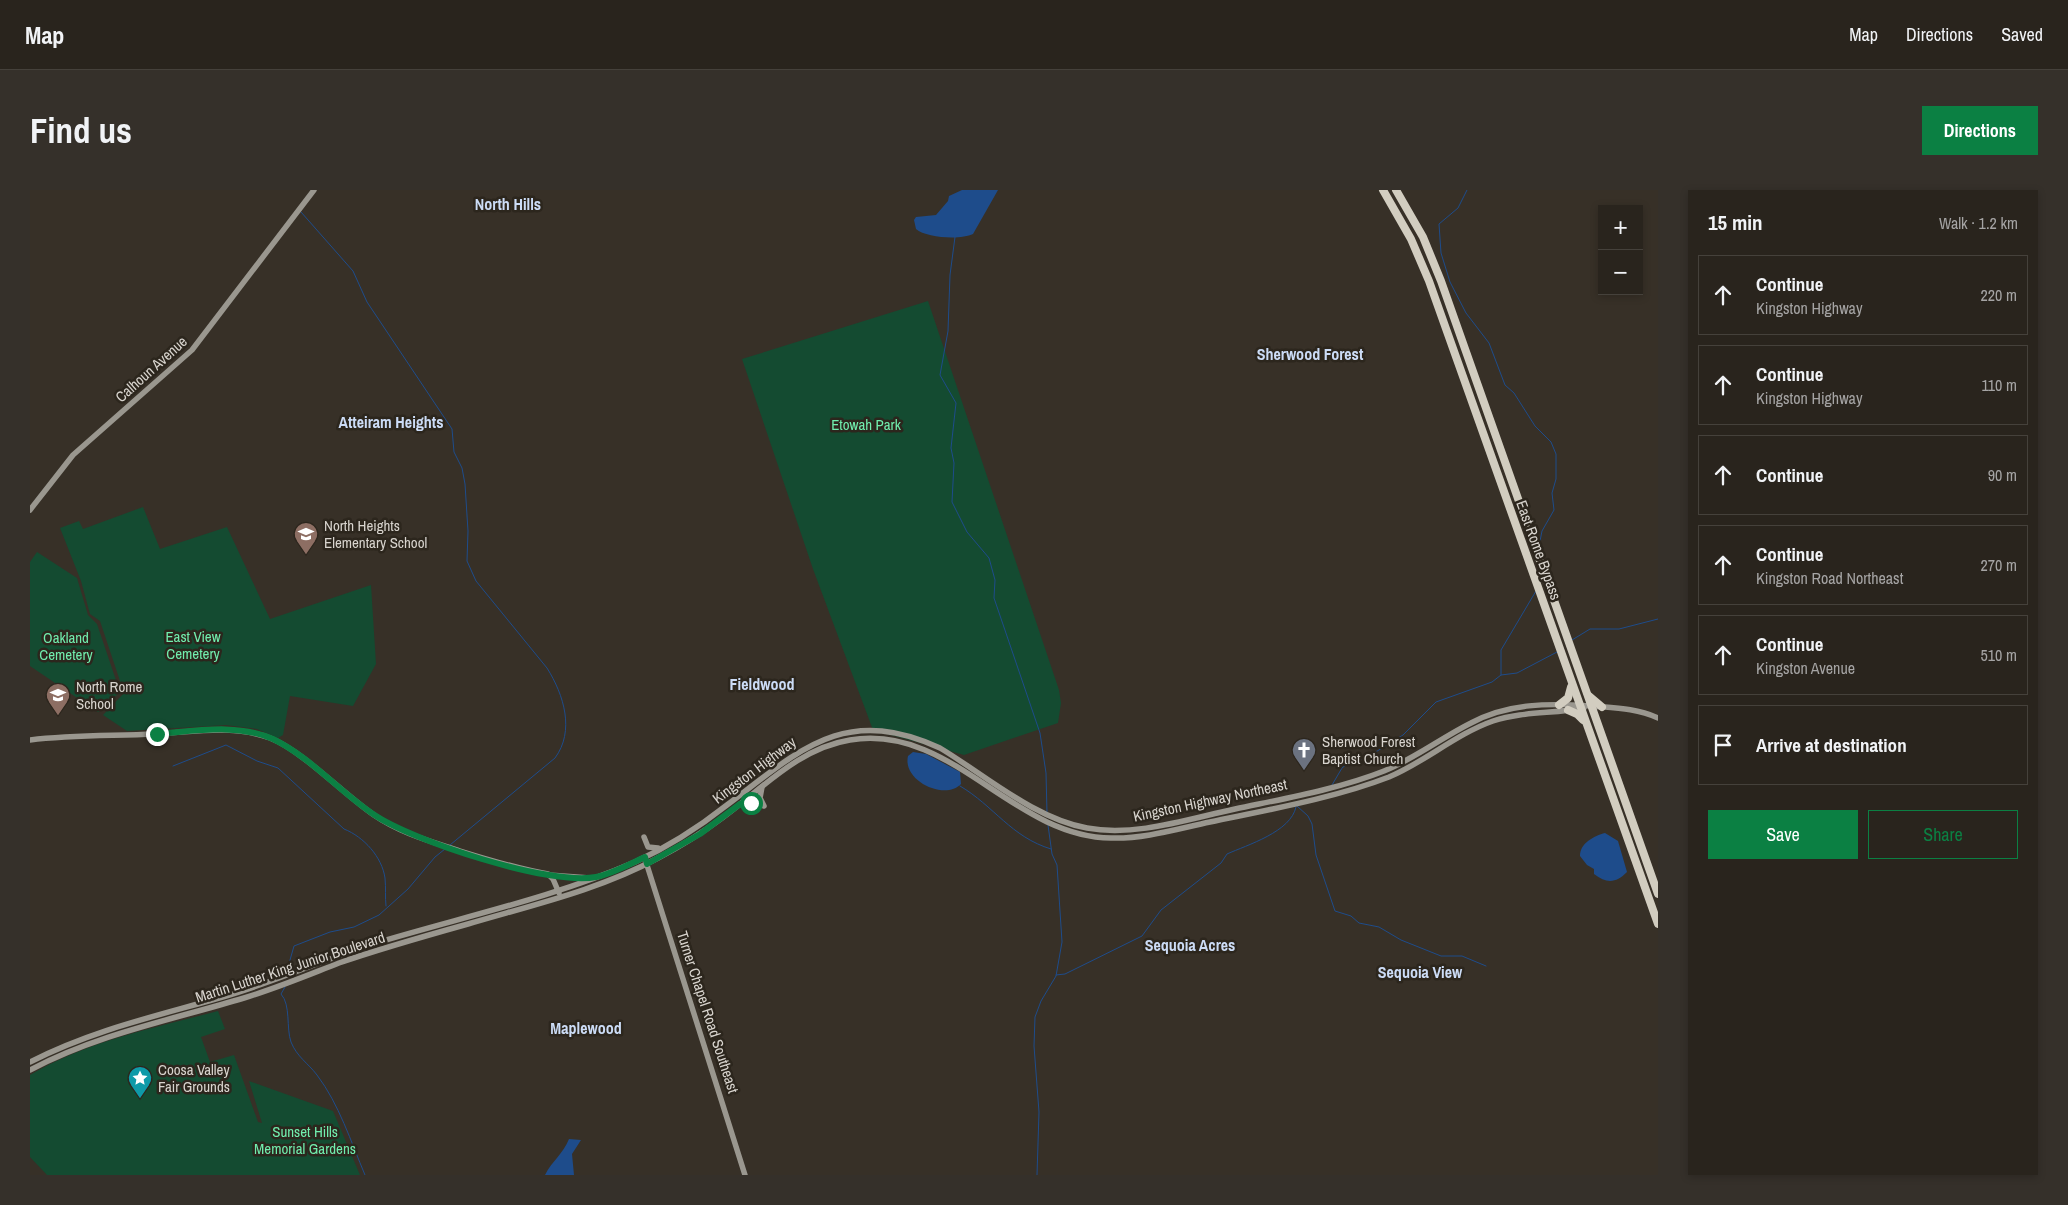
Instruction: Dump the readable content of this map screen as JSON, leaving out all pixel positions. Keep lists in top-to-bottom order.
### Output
{
  "streets": {
    "highway": ["East Rome Bypass"],
    "main road": [
      "Calhoun Avenue",
      "Kingston Highway",
      "Kingston Highway Northeast",
      "Martin Luther King Junior Boulevard",
      "Turner Chapel Road Southeast"
    ]
  },
  "crossings": [
    ["East Rome Bypass", "Kingston Highway"],
    ["East Rome Bypass", "Kingston Highway Northeast"],
    ["Kingston Highway", "Kingston Highway Northeast"],
    ["Kingston Highway", "Martin Luther King Junior Boulevard"],
    ["Kingston Highway", "Turner Chapel Road Southeast"]
  ],
  "districts": [
    "North Hills",
    "Sherwood Forest",
    "Atteiram Heights",
    "Fieldwood",
    "Sequoia Acres",
    "Sequoia View",
    "Maplewood"
  ],
  "parks": [
    "Etowah Park",
    "East View Cemetery",
    "Oakland Cemetery",
    "Sunset Hills Memorial Gardens"
  ],
  "places": {
    "school or university": ["North Heights Elementary School", "North Rome School"],
    "church": ["Sherwood Forest Baptist Church"],
    "place": ["Coosa Valley Fair Grounds"]
  },
  "page": {
    "header": "Map",
    "nav": ["Map", "Directions", "Saved"],
    "buttons": [
      "Directions",
      ["Save", "Share"]
    ],
    "title": "Find us",
    "heading": ["15 min", "Walk · 1.2 km"],
    "map_buttons": ["+", "−"],
    "list": [
      ["Continue", "Kingston Highway", "220 m"],
      ["Continue", "Kingston Highway", "110 m"],
      ["Continue", "90 m"],
      ["Continue", "Kingston Road Northeast", "270 m"],
      ["Continue", "Kingston Avenue", "510 m"],
      "Arrive at destination"
    ]
  }
}
